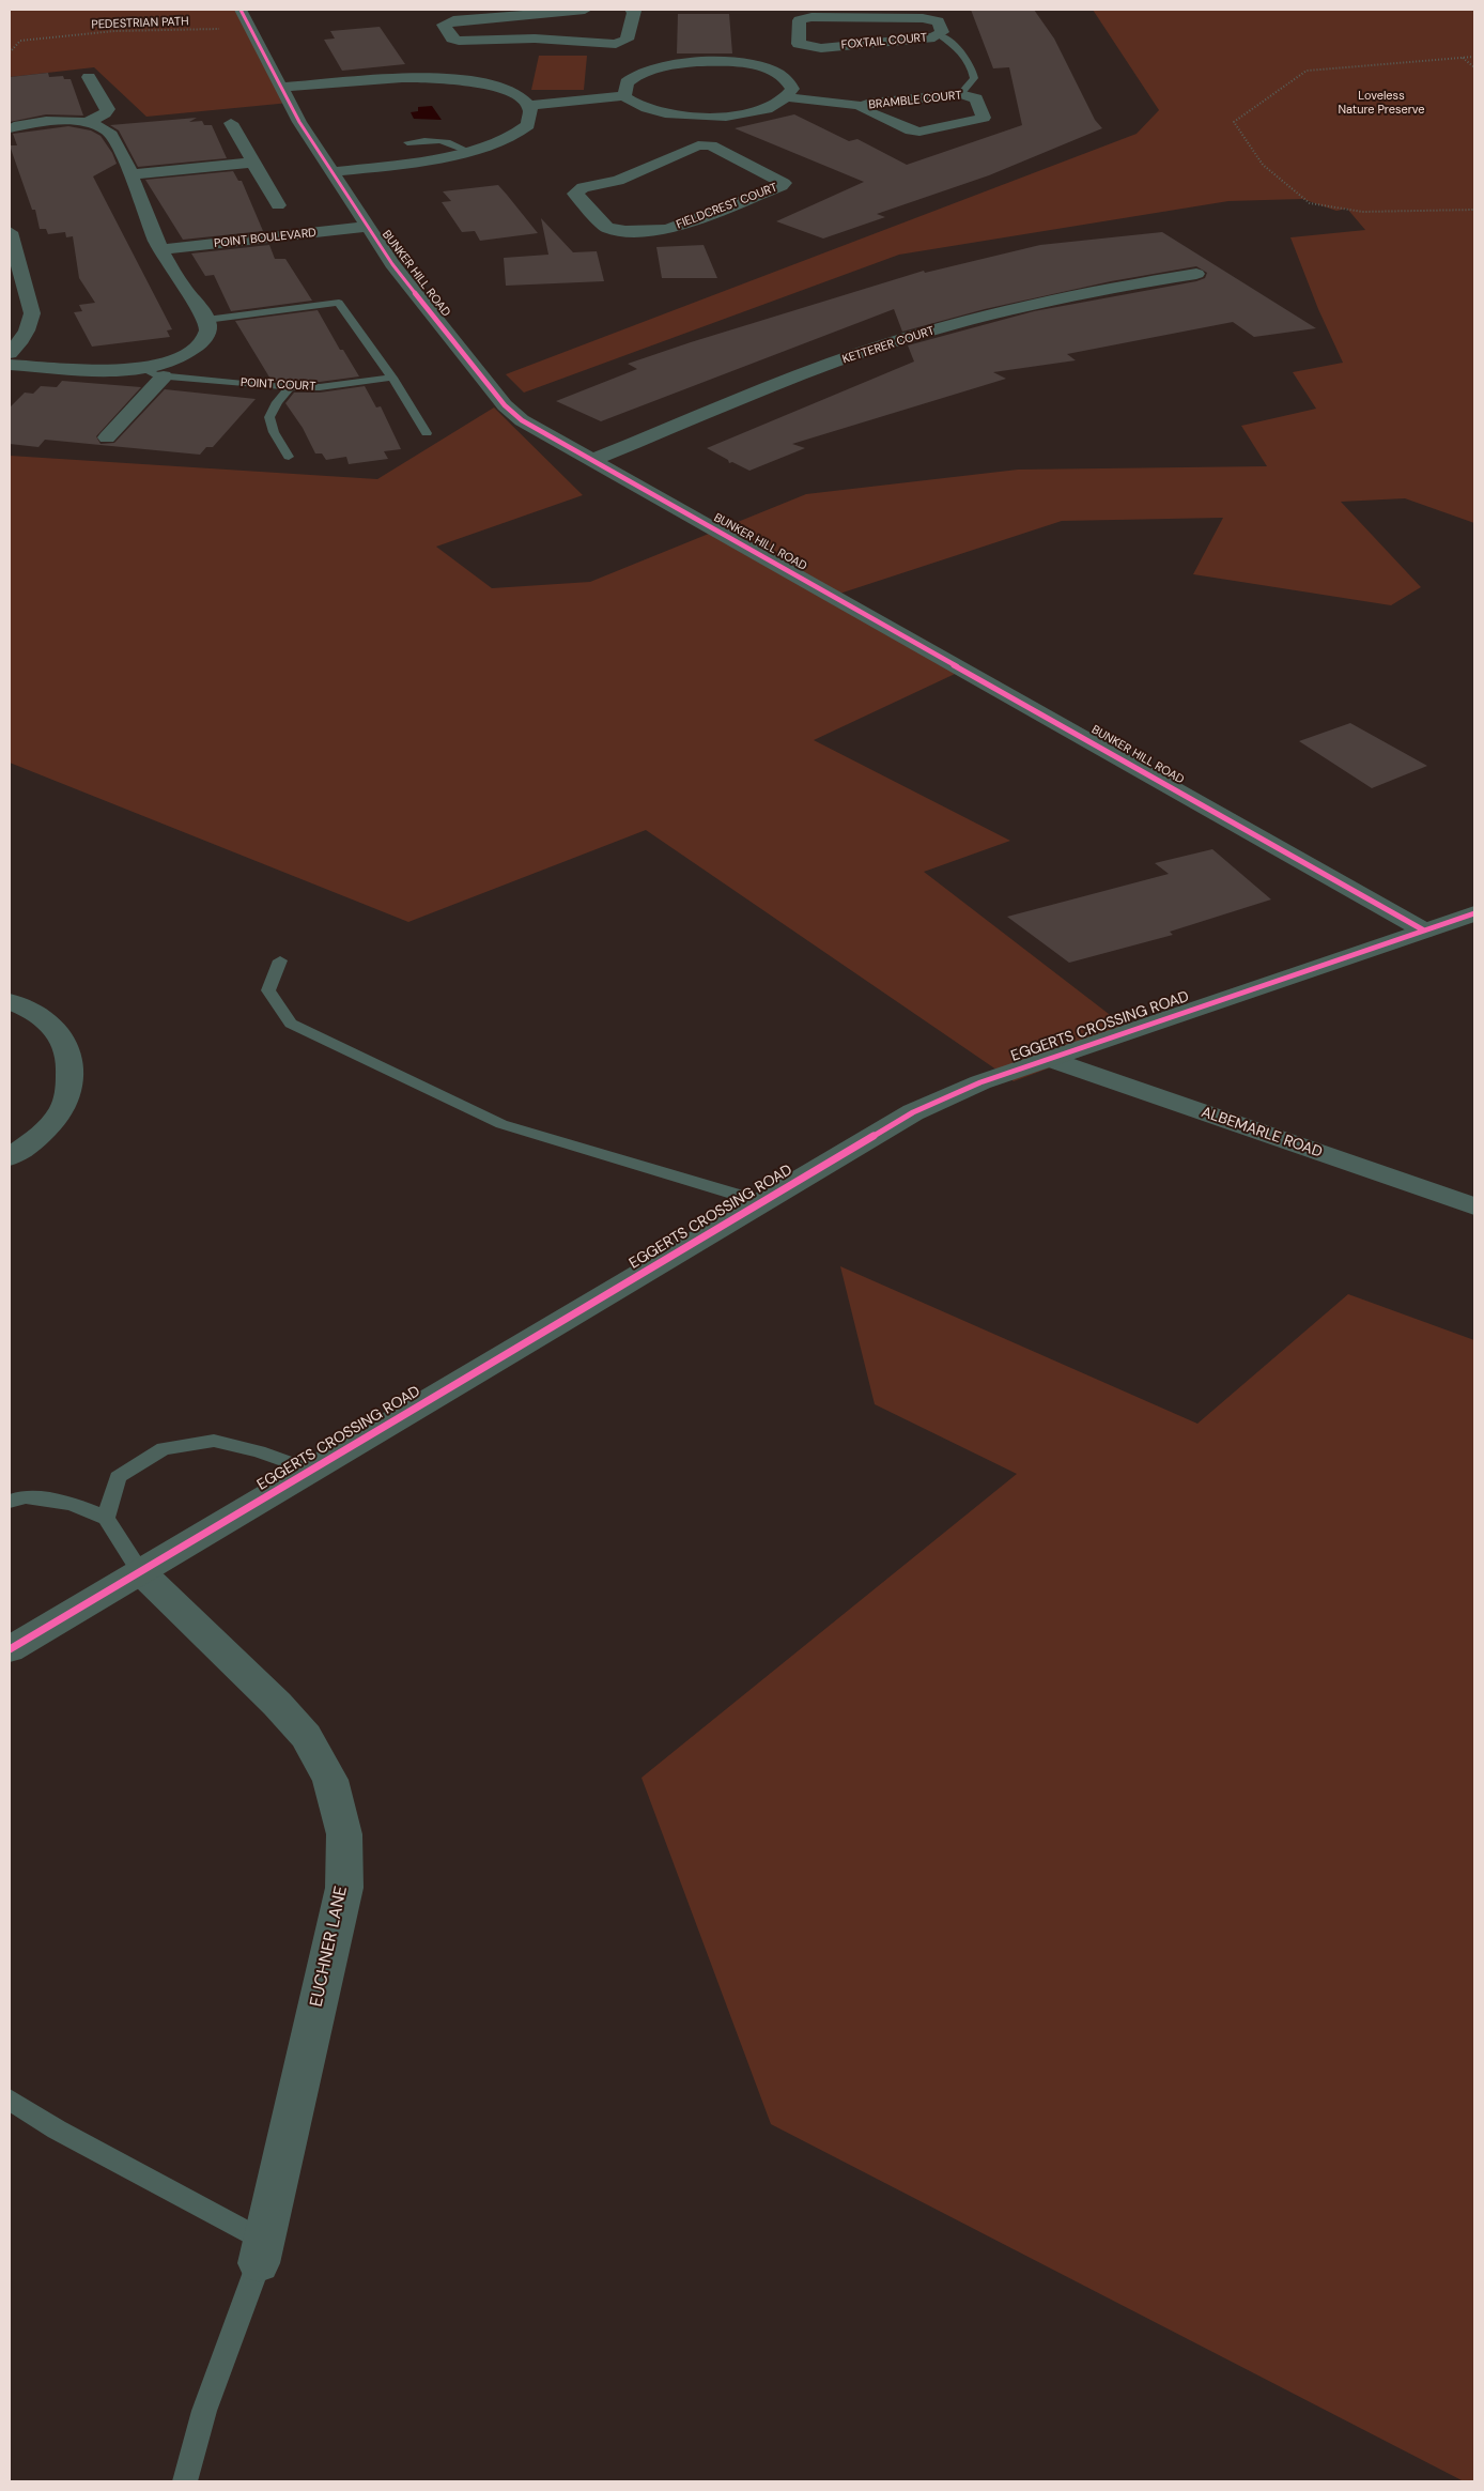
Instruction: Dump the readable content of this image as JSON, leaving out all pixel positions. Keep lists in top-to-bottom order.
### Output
{
  "streets": {
    "street": [
      "FOXTAIL COURT",
      "BRAMBLE COURT",
      "FIELDCREST COURT",
      "POINT BOULEVARD",
      "BUNKER HILL ROAD",
      "KETTERER COURT",
      "POINT COURT",
      "EGGERTS CROSSING ROAD",
      "ALBEMARLE ROAD",
      "EUCHNER LANE"
    ],
    "path": ["PEDESTRIAN PATH"]
  },
  "crossings": [
    ["PEDESTRIAN PATH", "BUNKER HILL ROAD"],
    ["POINT BOULEVARD", "BUNKER HILL ROAD"],
    ["BUNKER HILL ROAD", "KETTERER COURT"],
    ["BUNKER HILL ROAD", "EGGERTS CROSSING ROAD"],
    ["EGGERTS CROSSING ROAD", "ALBEMARLE ROAD"],
    ["EGGERTS CROSSING ROAD", "EUCHNER LANE"]
  ],
  "parks": ["Loveless Nature Preserve"]
}
